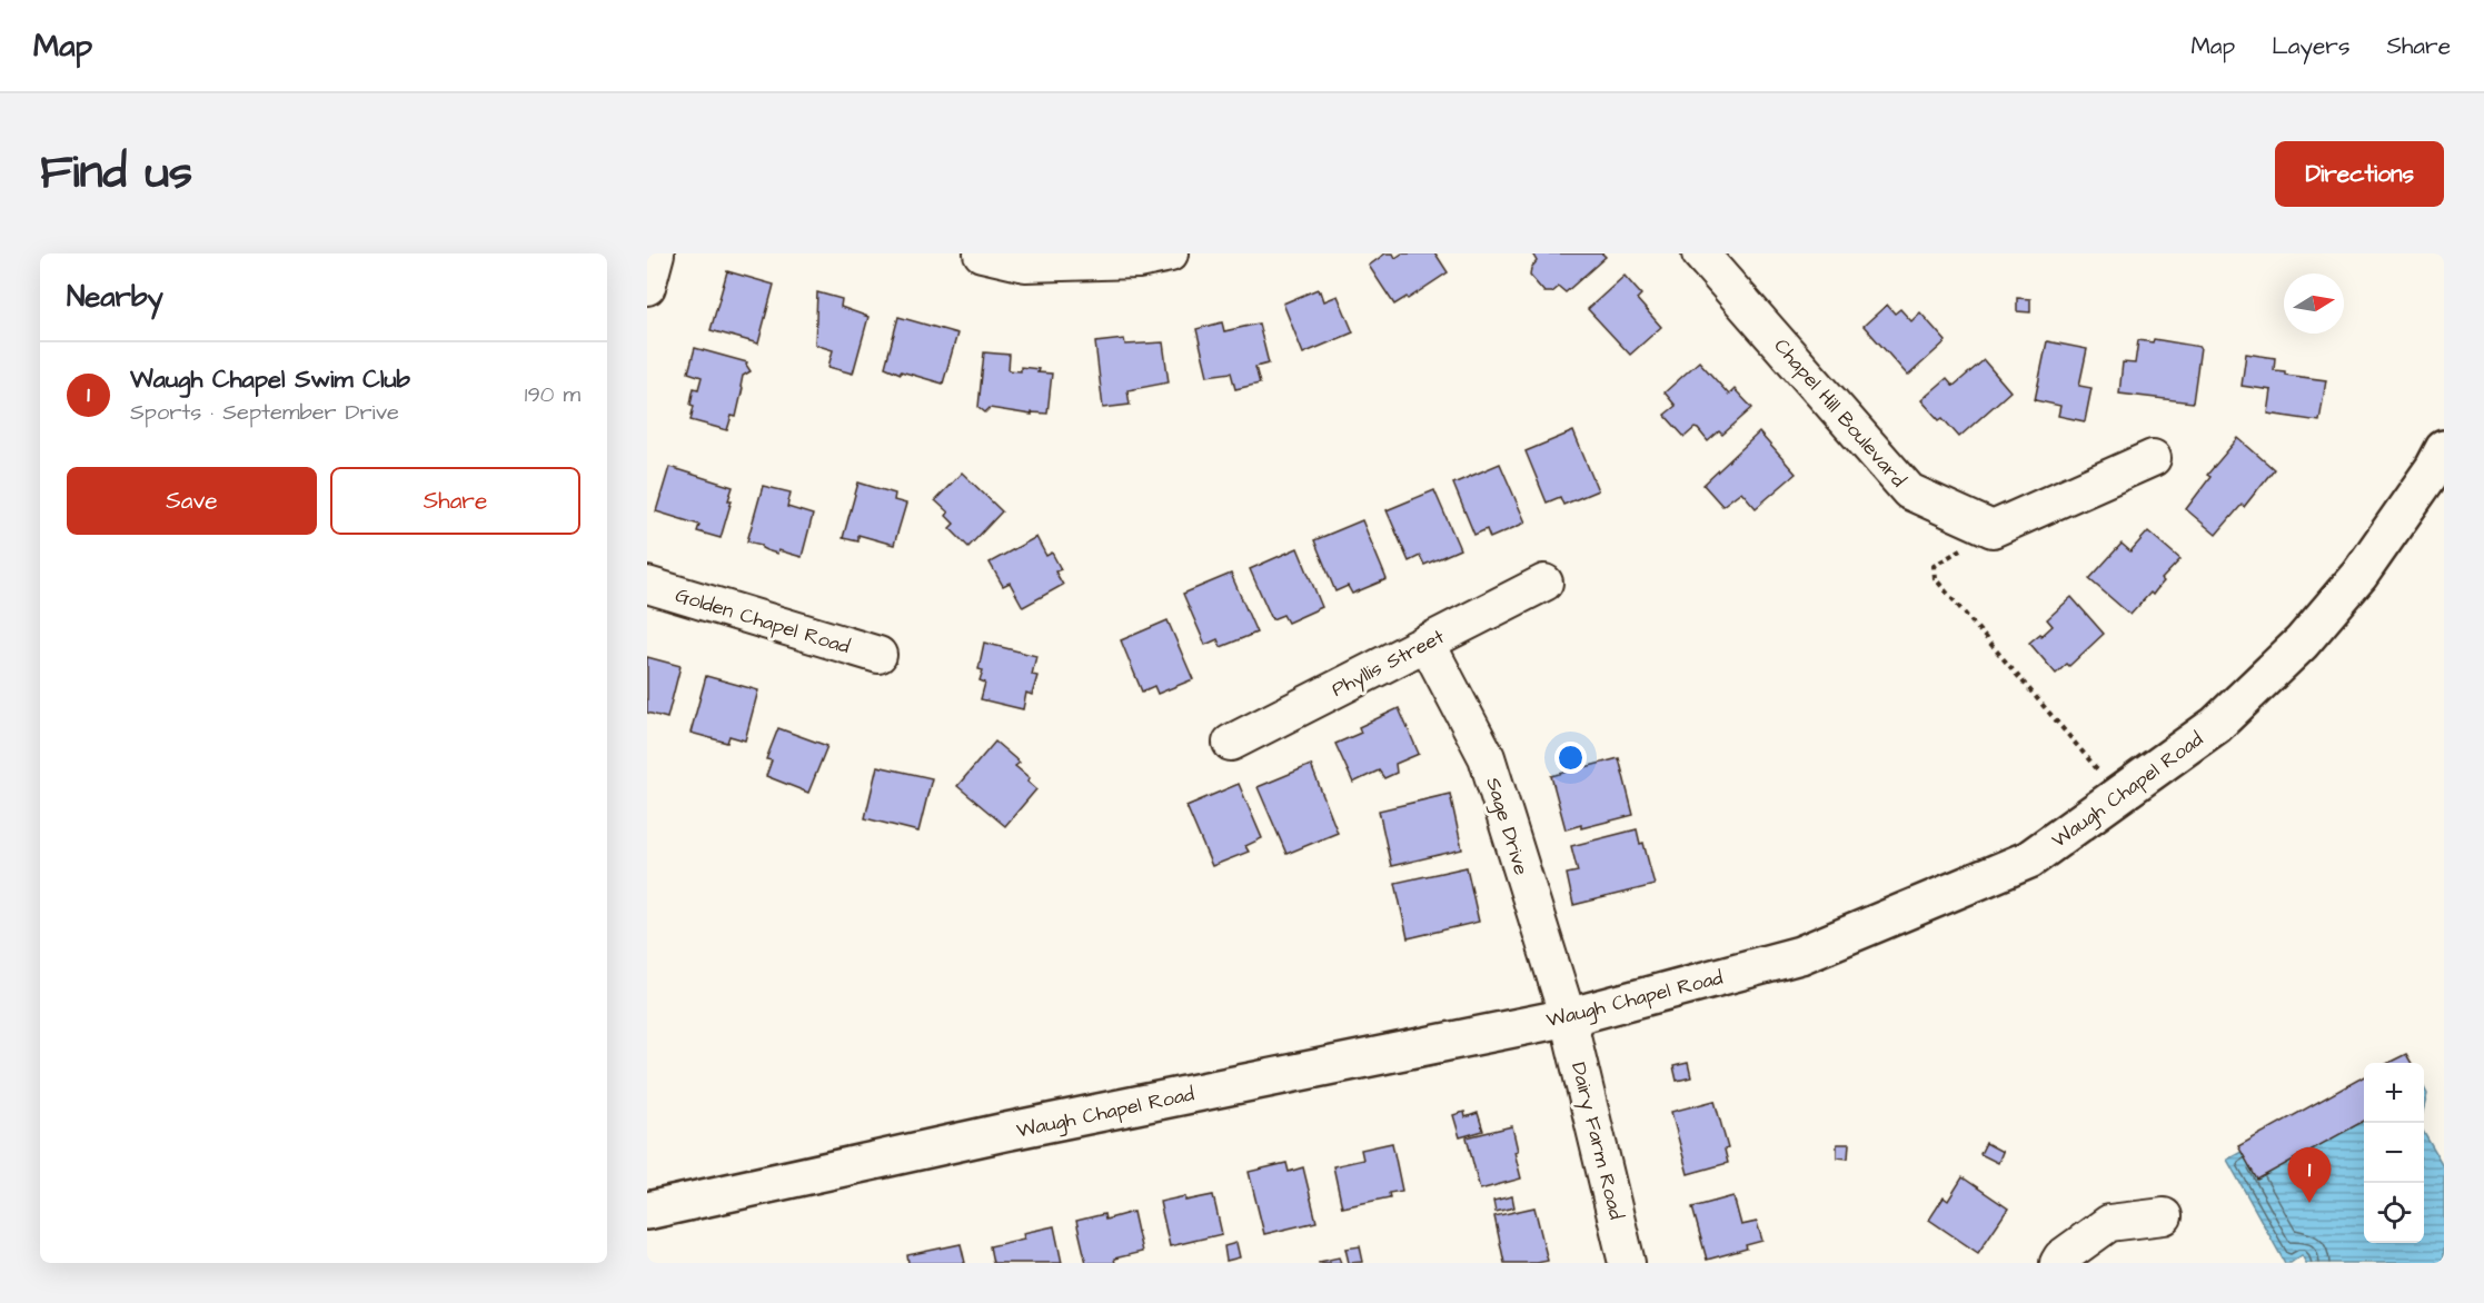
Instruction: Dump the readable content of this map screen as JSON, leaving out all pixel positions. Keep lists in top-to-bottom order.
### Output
{
  "streets": {
    "main road": ["Waugh Chapel Road"],
    "street": [
      "Chapel Hill Boulevard",
      "Golden Chapel Road",
      "Phyllis Street",
      "Sage Drive",
      "Dairy Farm Road"
    ]
  },
  "crossings": [
    ["Phyllis Street", "Sage Drive"],
    ["Waugh Chapel Road", "Sage Drive"],
    ["Waugh Chapel Road", "Dairy Farm Road"],
    ["Sage Drive", "Dairy Farm Road"]
  ],
  "north": "right",
  "page": {
    "header": "Map",
    "nav": ["Map", "Layers", "Share"],
    "title": "Find us",
    "buttons": [
      "Directions",
      ["Save", "Share"]
    ],
    "heading": "Nearby",
    "list": [
      {
        "mark": "1",
        "name": "Waugh Chapel Swim Club",
        "note": "Sports · September Drive",
        "value": "190 m"
      }
    ],
    "map_buttons": ["+", "−"],
    "pins": "1"
  }
}
